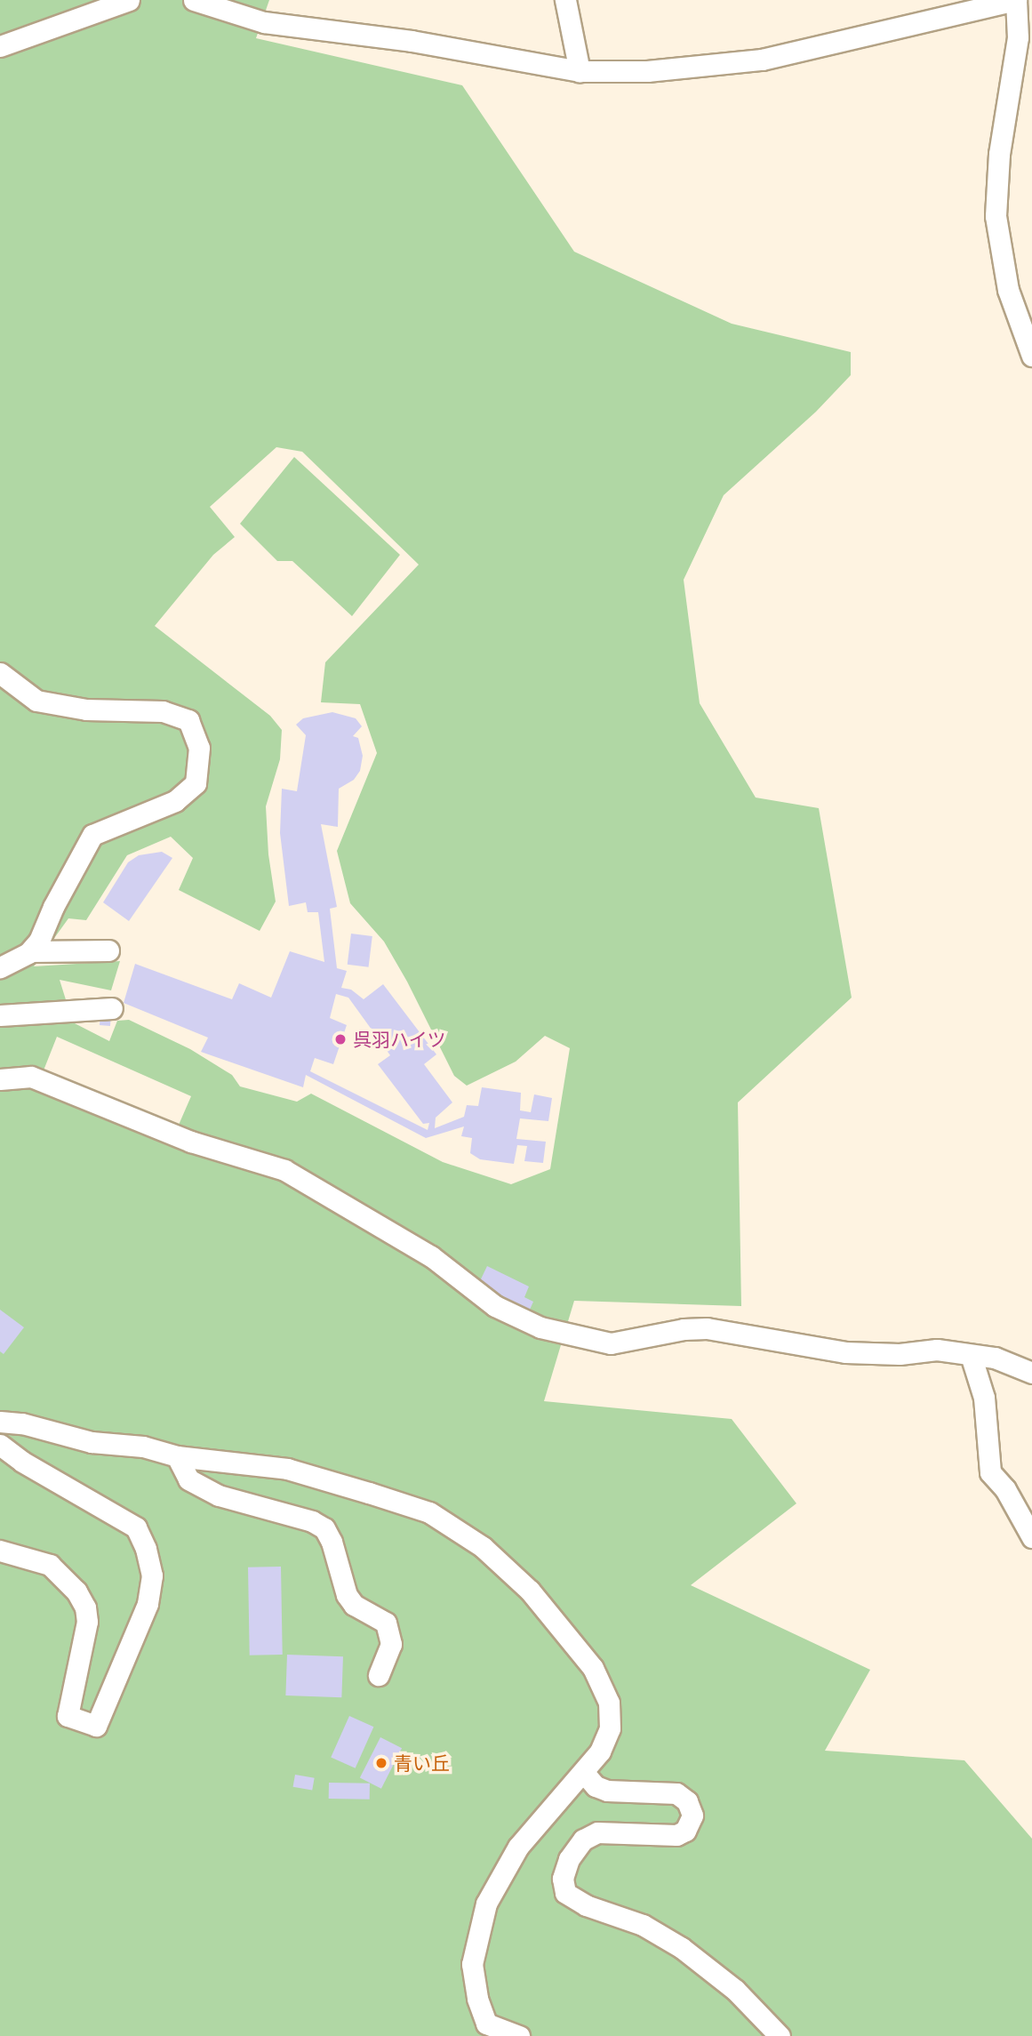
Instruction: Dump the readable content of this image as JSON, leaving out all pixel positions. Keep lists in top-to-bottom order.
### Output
{
  "places": ["呉羽ハイツ", "青い丘"]
}
